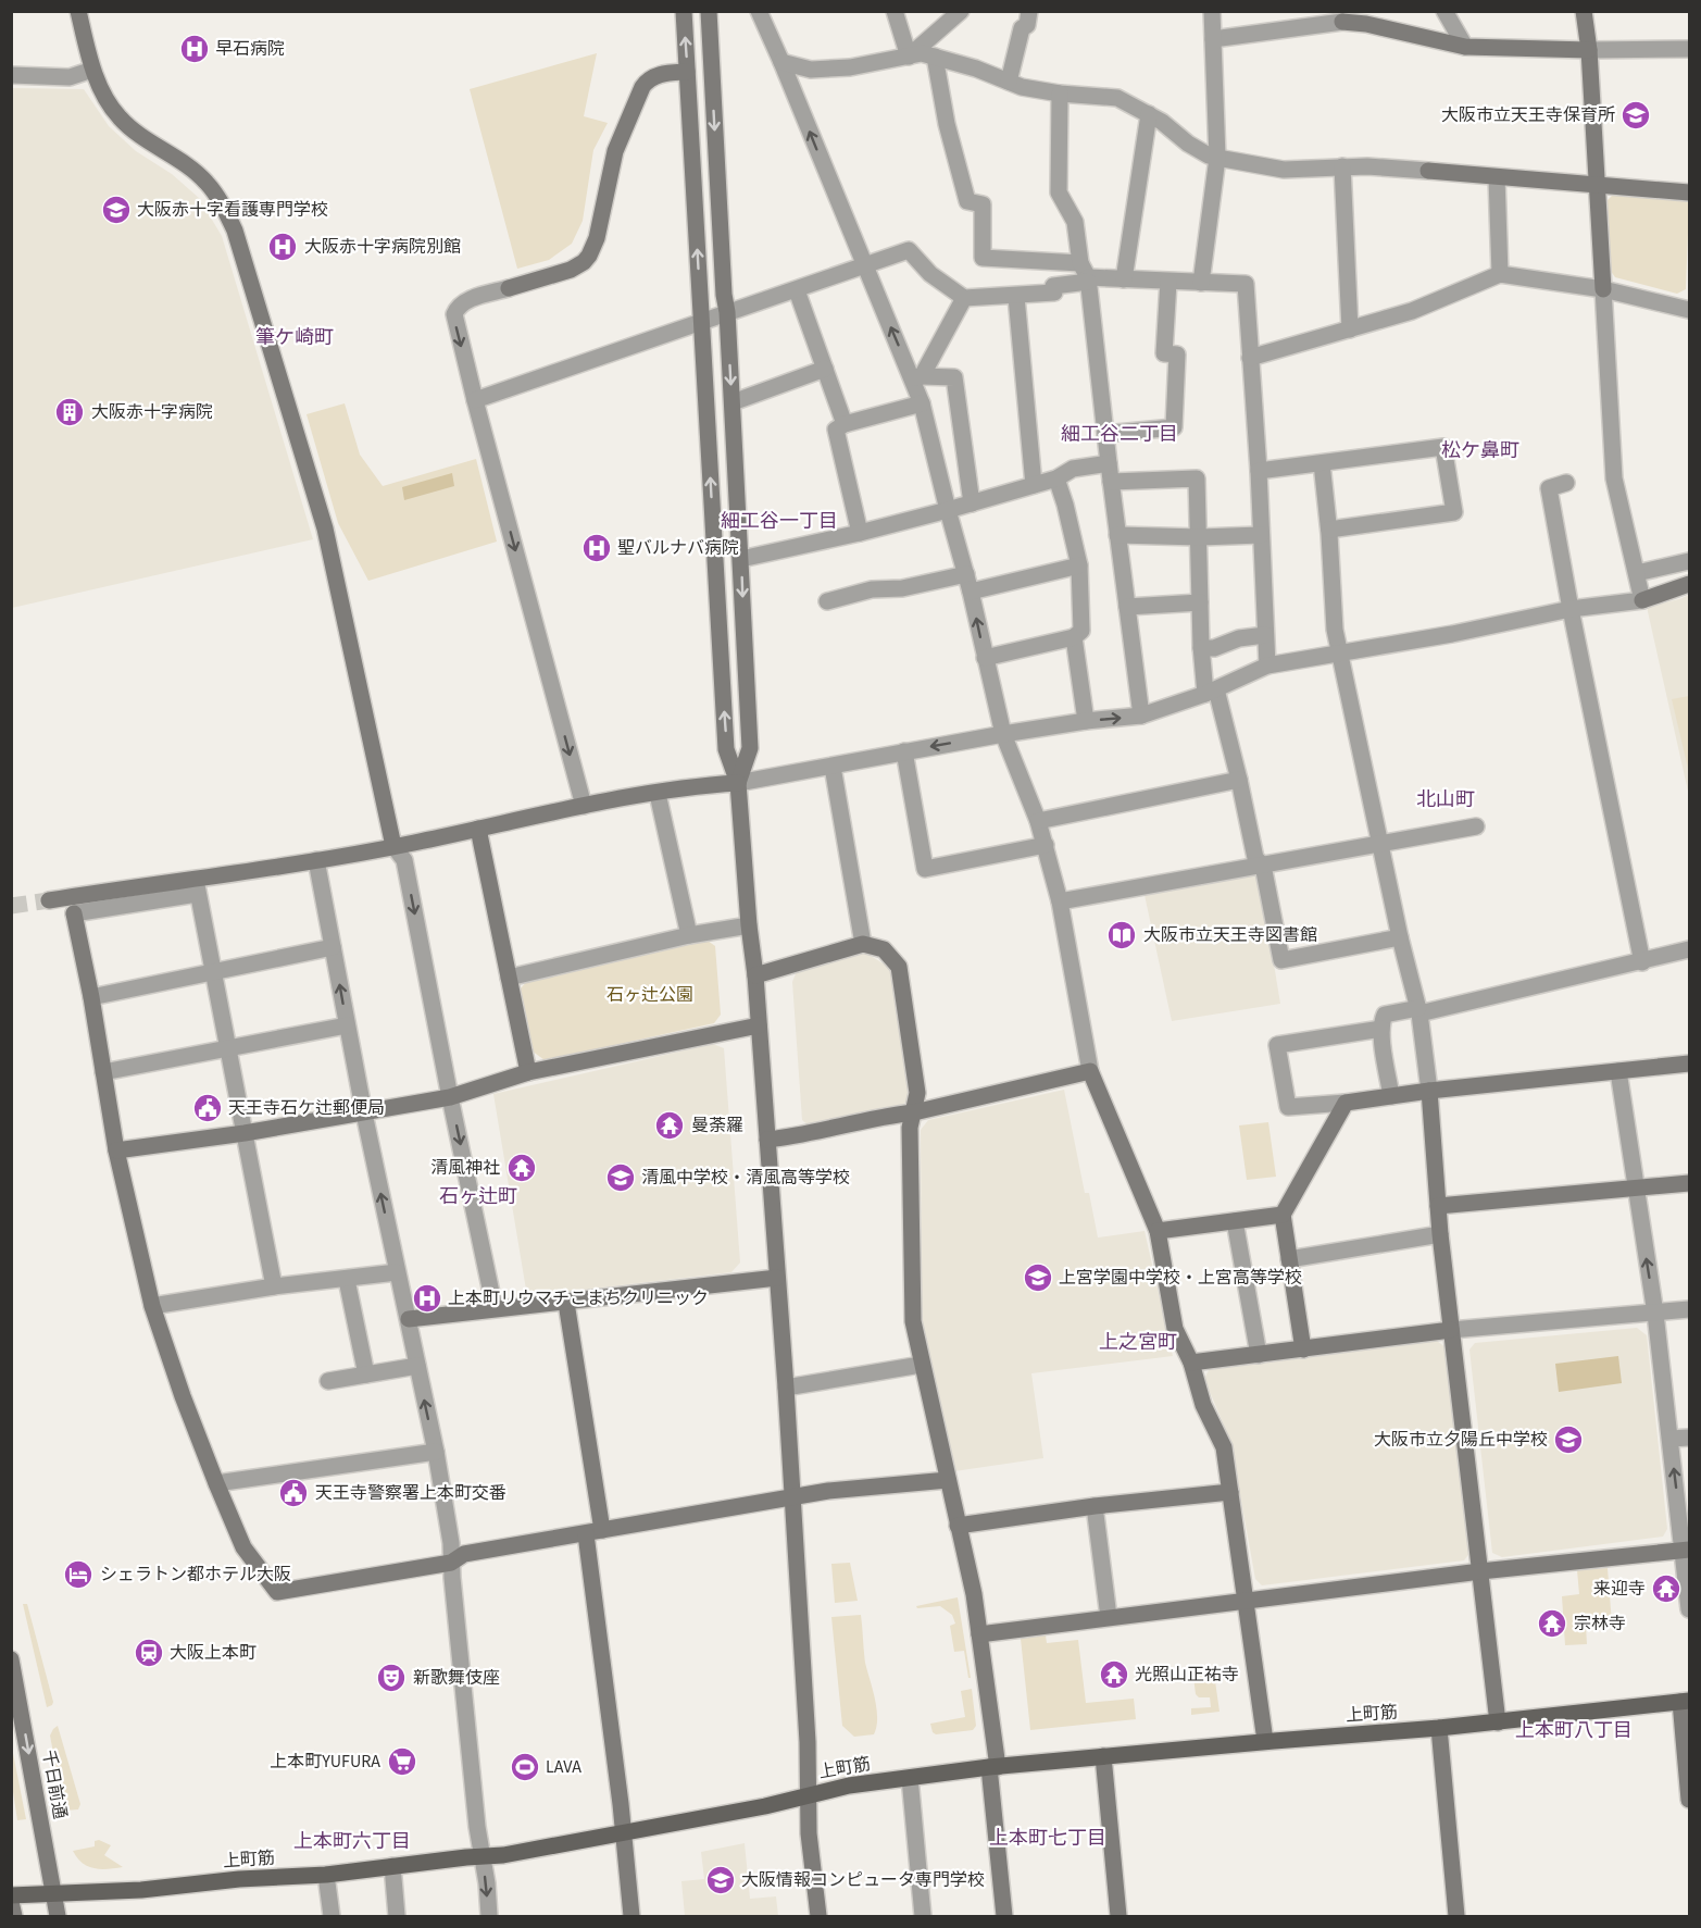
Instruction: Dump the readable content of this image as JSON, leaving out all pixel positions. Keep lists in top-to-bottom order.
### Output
{
  "streets": {
    "main road": ["上町筋"],
    "street": ["千日前通"]
  },
  "crossings": [
    ["上町筋", "千日前通"]
  ],
  "one_way": ["千日前通"],
  "districts": [
    "筆ケ崎町",
    "細工谷二丁目",
    "松ケ鼻町",
    "細工谷一丁目",
    "北山町",
    "石ヶ辻町",
    "上之宮町",
    "上本町八丁目",
    "上本町七丁目",
    "上本町六丁目"
  ],
  "parks": ["石ヶ辻公園"],
  "places": {
    "hospital": [
      "早石病院",
      "大阪赤十字病院別館",
      "聖バルナバ病院",
      "上本町リウマチこまちクリニック"
    ],
    "school or university": [
      "大阪市立天王寺保育所",
      "大阪赤十字看護専門学校",
      "清風中学校・清風高等学校",
      "上宮学園中学校・上宮高等学校",
      "大阪市立夕陽丘中学校",
      "大阪情報コンピュータ専門学校"
    ],
    "building": ["大阪赤十字病院"],
    "library": ["大阪市立天王寺図書館"],
    "public building": ["天王寺石ケ辻郵便局", "天王寺警察署上本町交番"],
    "temple": [
      "曼荼羅",
      "清風神社",
      "来迎寺",
      "宗林寺",
      "光照山正祐寺"
    ],
    "hotel": ["シェラトン都ホテル大阪"],
    "station": ["大阪上本町"],
    "theatre": ["新歌舞伎座"],
    "supermarket": ["上本町YUFURA"],
    "sports": ["LAVA"]
  }
}
